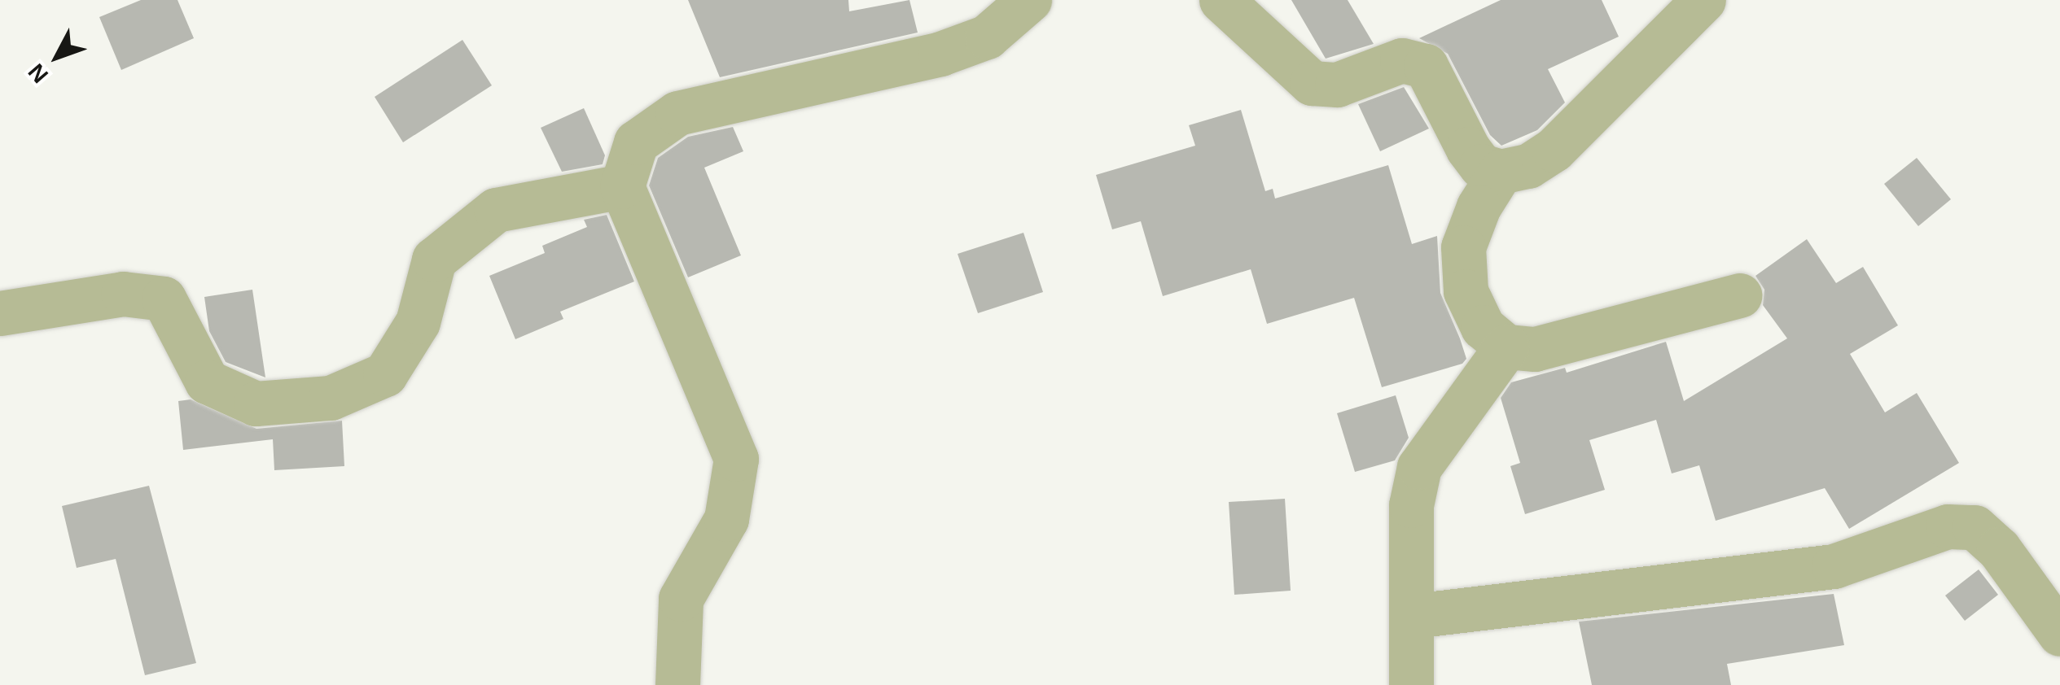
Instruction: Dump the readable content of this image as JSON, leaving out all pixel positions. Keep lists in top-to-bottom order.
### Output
{
  "north": "bottom left"
}
